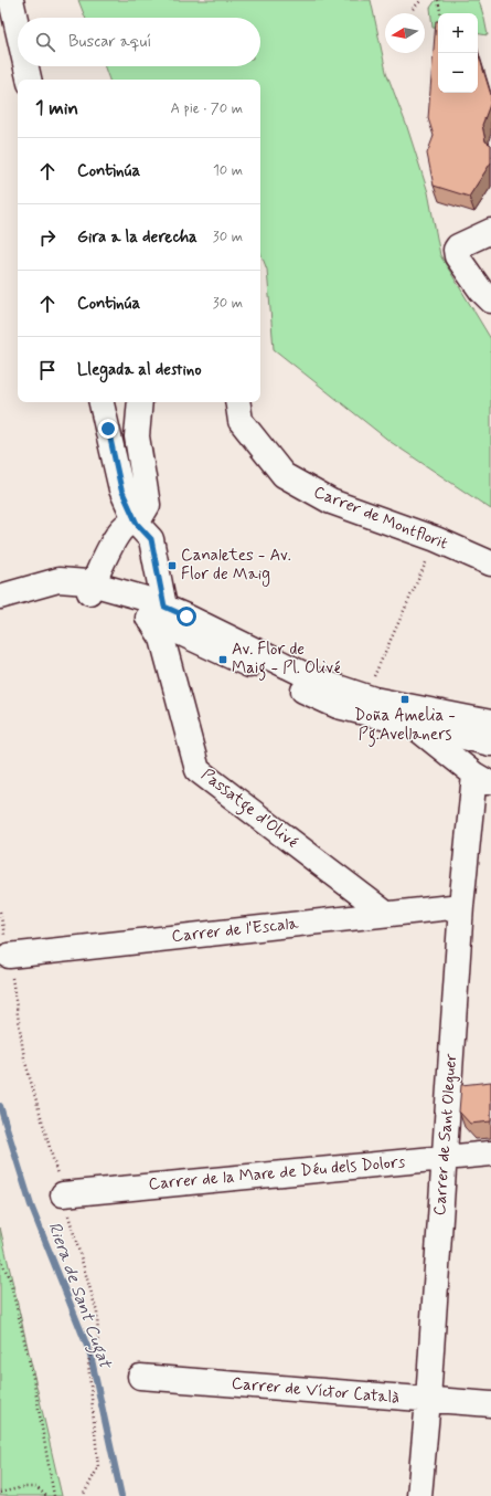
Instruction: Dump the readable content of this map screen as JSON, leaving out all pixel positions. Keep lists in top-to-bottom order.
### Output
{
  "streets": {
    "street": [
      "Carrer de Montflorit",
      "Passatge d'Olivé",
      "Carrer de l'Escala",
      "Carrer de Sant Oleguer",
      "Carrer de la Mare de Déu dels Dolors",
      "Carrer de Víctor Català"
    ]
  },
  "crossings": [
    ["Passatge d'Olivé", "Carrer de l'Escala"],
    ["Carrer de l'Escala", "Carrer de Sant Oleguer"],
    ["Carrer de Sant Oleguer", "Carrer de la Mare de Déu dels Dolors"],
    ["Carrer de Sant Oleguer", "Carrer de Víctor Català"]
  ],
  "water": ["Riera de Sant Cugat"],
  "places": {
    "transit": ["Canaletes - Av. Flor de Maig", "Av. Flor de Maig - Pl. Olivé", "Doña Amelia - Pg.Avellaners"]
  },
  "north": "left",
  "page": {
    "map_buttons": ["+", "−"],
    "search": "Buscar aquí",
    "heading": ["1 min", "A pie · 70 m"],
    "list": [
      ["Continúa", "10 m"],
      ["Gira a la derecha", "30 m"],
      ["Continúa", "30 m"],
      "Llegada al destino"
    ]
  }
}
